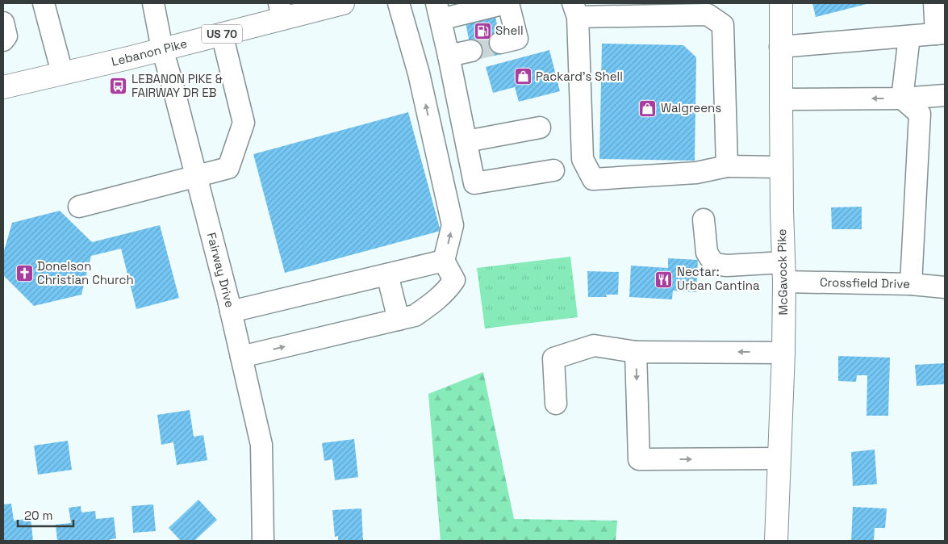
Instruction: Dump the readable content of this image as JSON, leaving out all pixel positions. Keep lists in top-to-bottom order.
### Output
{
  "streets": {
    "main road": ["US 70", "Lebanon Pike", "McGavock Pike"],
    "street": ["Fairway Drive", "Crossfield Drive"]
  },
  "crossings": [
    ["Lebanon Pike", "Fairway Drive"],
    ["McGavock Pike", "Crossfield Drive"]
  ],
  "places": {
    "fuel station": ["Shell"],
    "shop": ["Packard's Shell", "Walgreens"],
    "bus stop": ["LEBANON PIKE & FAIRWAY DR EB"],
    "church": ["Donelson Christian Church"],
    "restaurant": ["Nectar: Urban Cantina"]
  },
  "scale_bar": "20 m"
}
